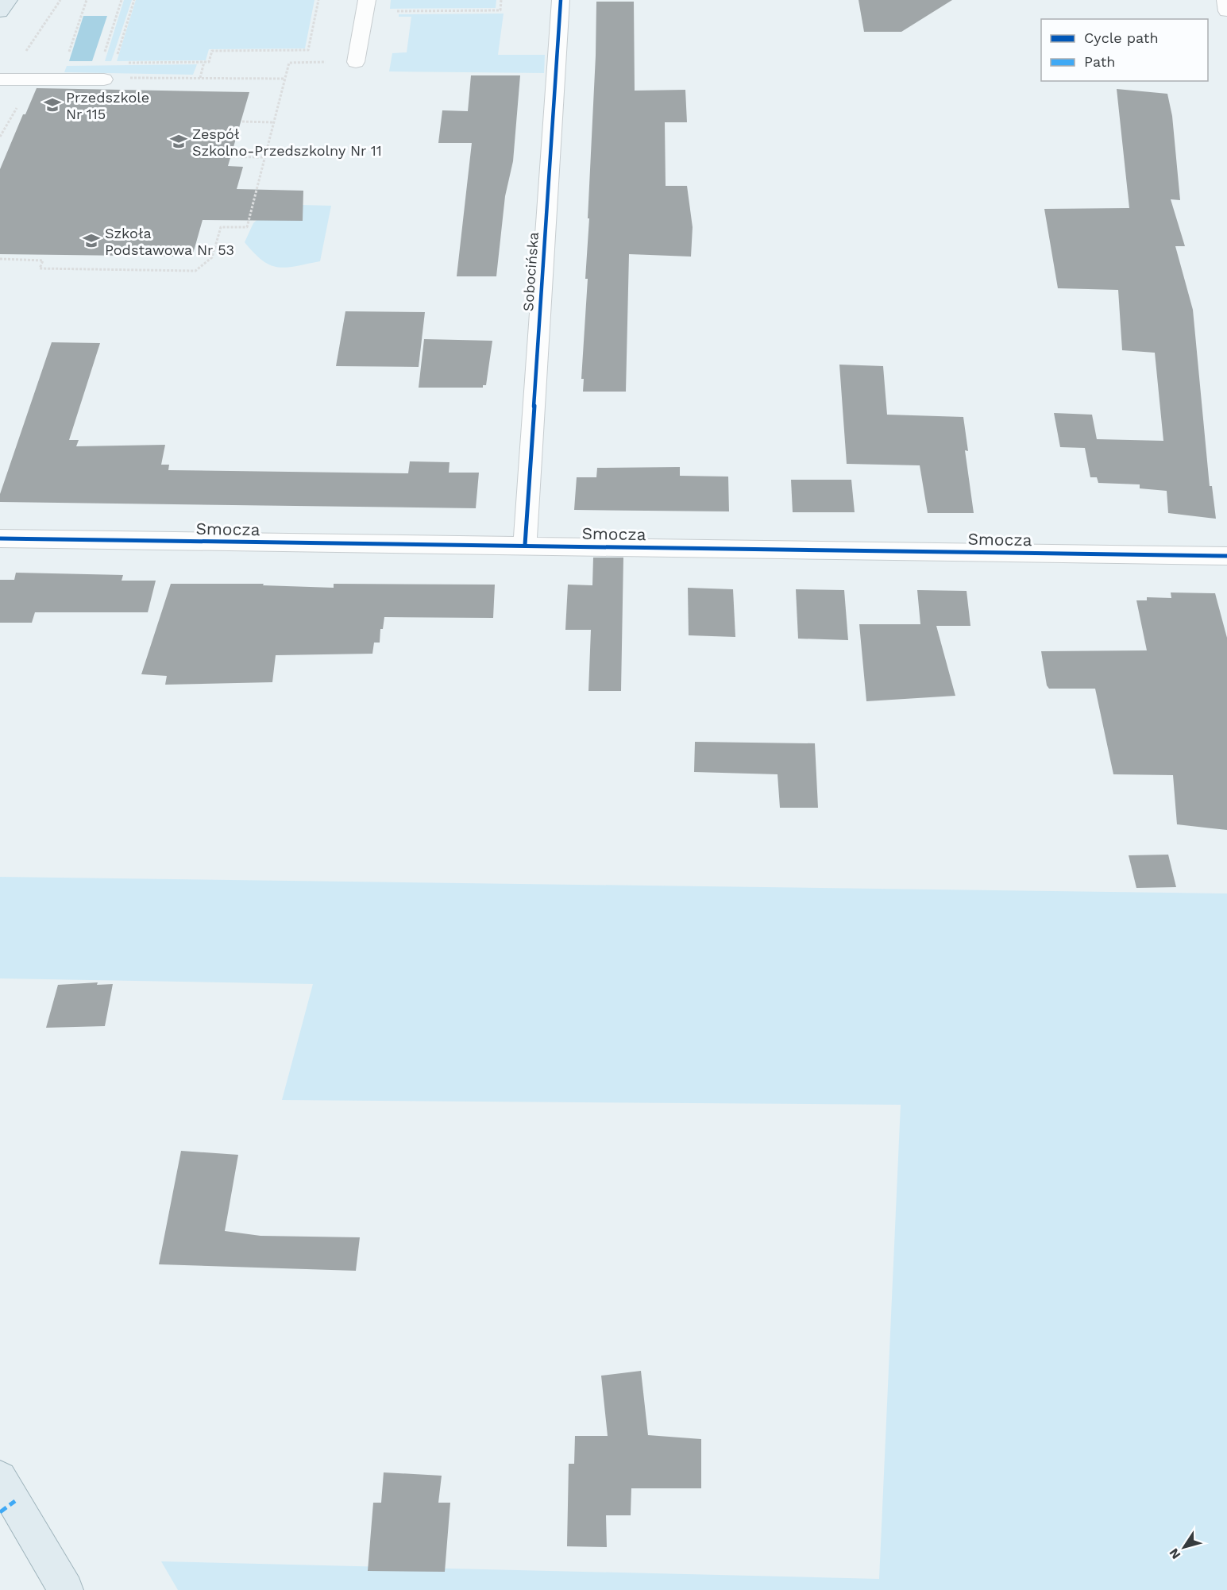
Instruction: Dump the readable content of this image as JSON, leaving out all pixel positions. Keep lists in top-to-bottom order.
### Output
{
  "streets": {
    "street": ["Sobocińska", "Smocza"]
  },
  "crossings": [
    ["Sobocińska", "Smocza"]
  ],
  "places": {
    "school or university": ["Przedszkole Nr 115", "Zespół Szkolno-Przedszkolny Nr 11", "Szkoła Podstawowa Nr 53"]
  },
  "legend": ["Cycle path", "Path"],
  "north": "bottom left"
}
